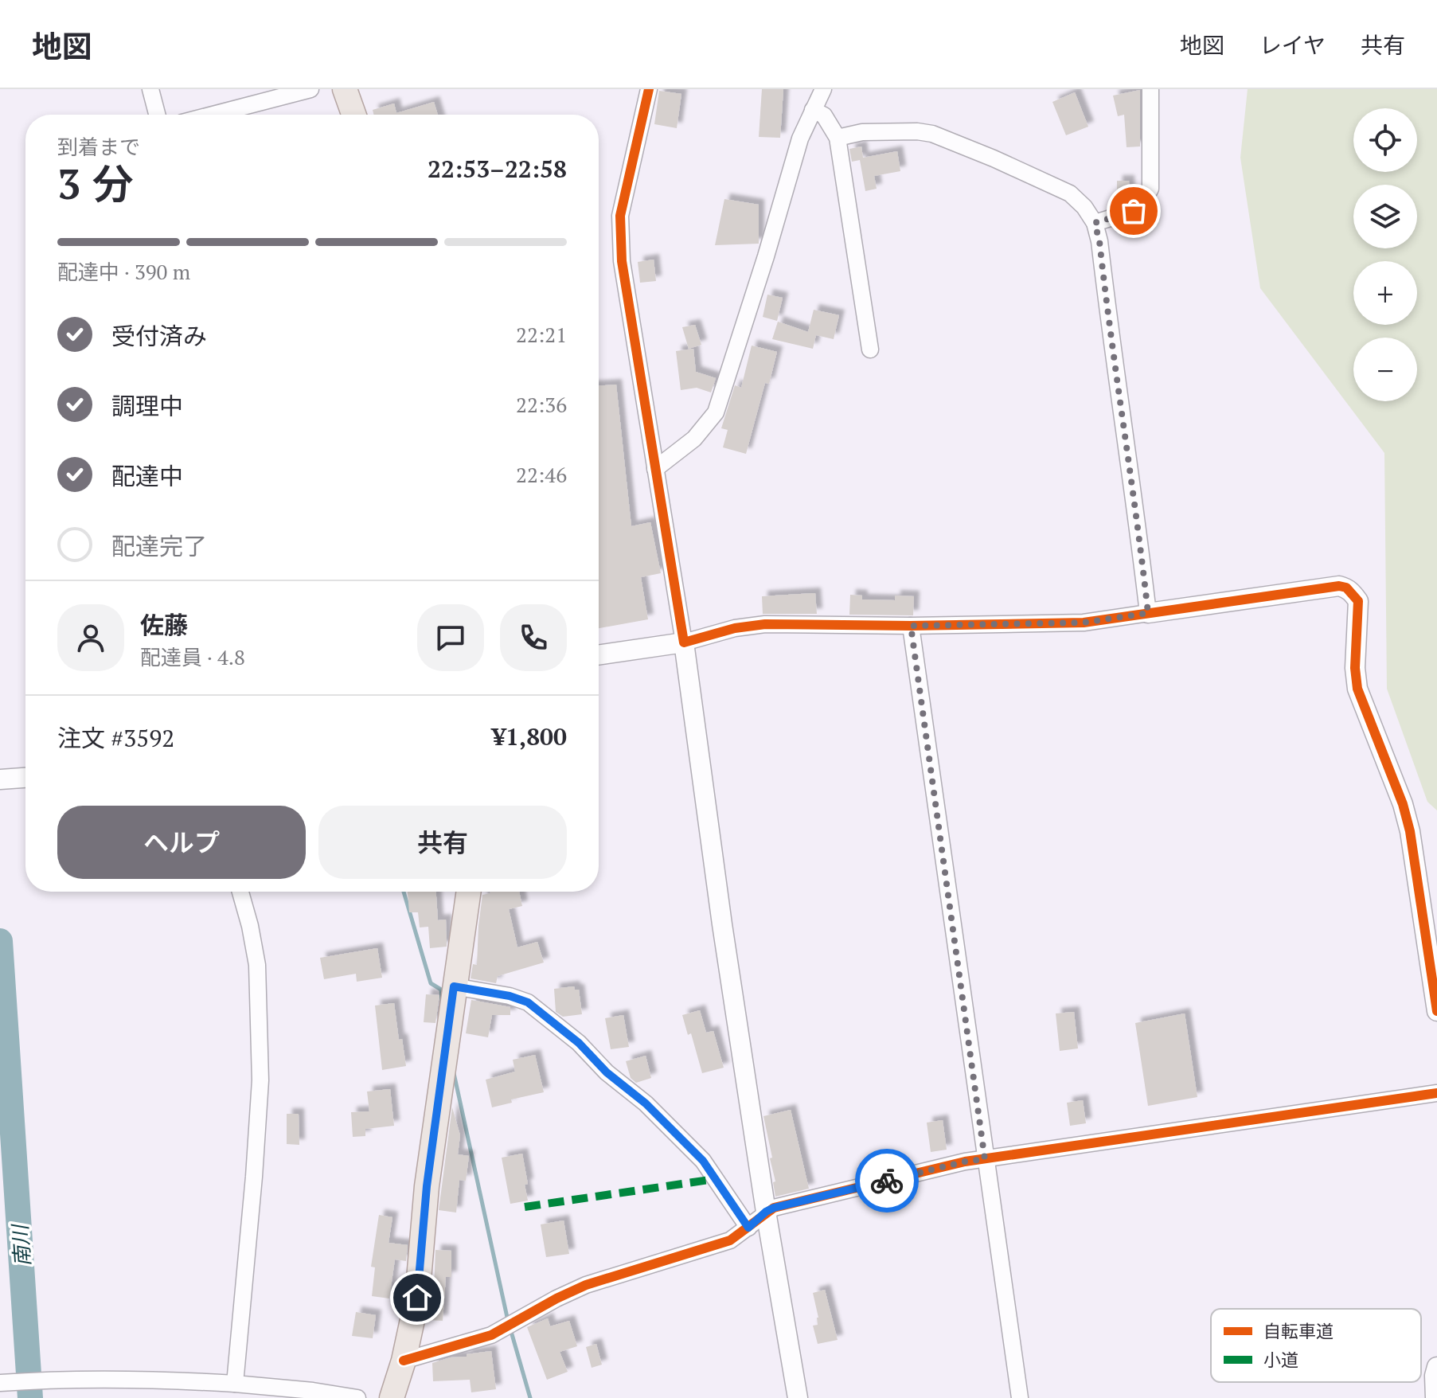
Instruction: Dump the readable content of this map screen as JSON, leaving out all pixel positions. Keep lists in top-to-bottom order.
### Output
{
  "water": ["南川"],
  "legend": ["自転車道", "小道"],
  "page": {
    "header": "地図",
    "nav": ["地図", "レイヤ", "共有"],
    "map_buttons": ["+", "−"],
    "heading": ["3 分", "到着まで", "22:53–22:58"],
    "panel": [
      "佐藤",
      "配達員 · 4.8",
      "注文 #3592",
      "¥1,800"
    ],
    "bar": "配達中 · 390 m",
    "list": [
      ["受付済み", "22:21"],
      ["調理中", "22:36"],
      ["配達中", "22:46"],
      "配達完了"
    ],
    "buttons": ["ヘルプ", "共有"]
  }
}
